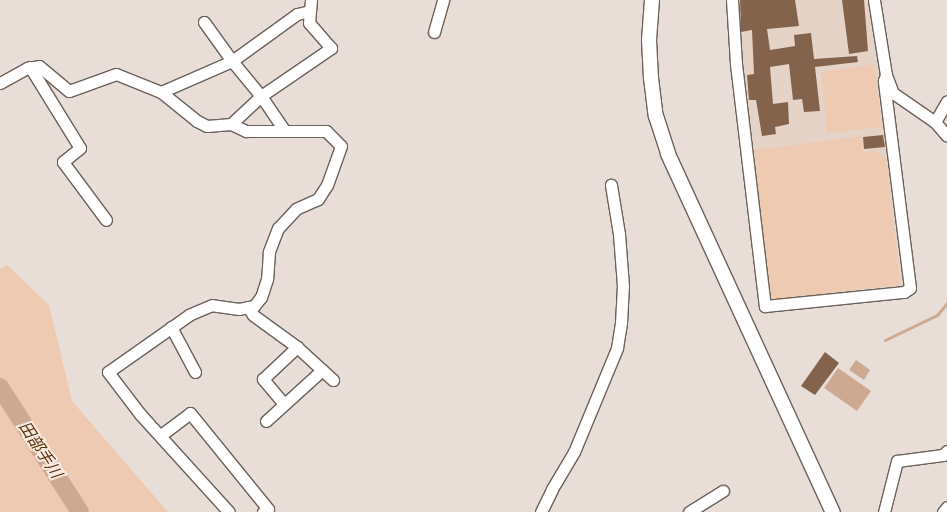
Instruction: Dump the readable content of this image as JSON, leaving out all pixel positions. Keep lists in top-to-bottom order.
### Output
{
  "water": ["田部手川"]
}
